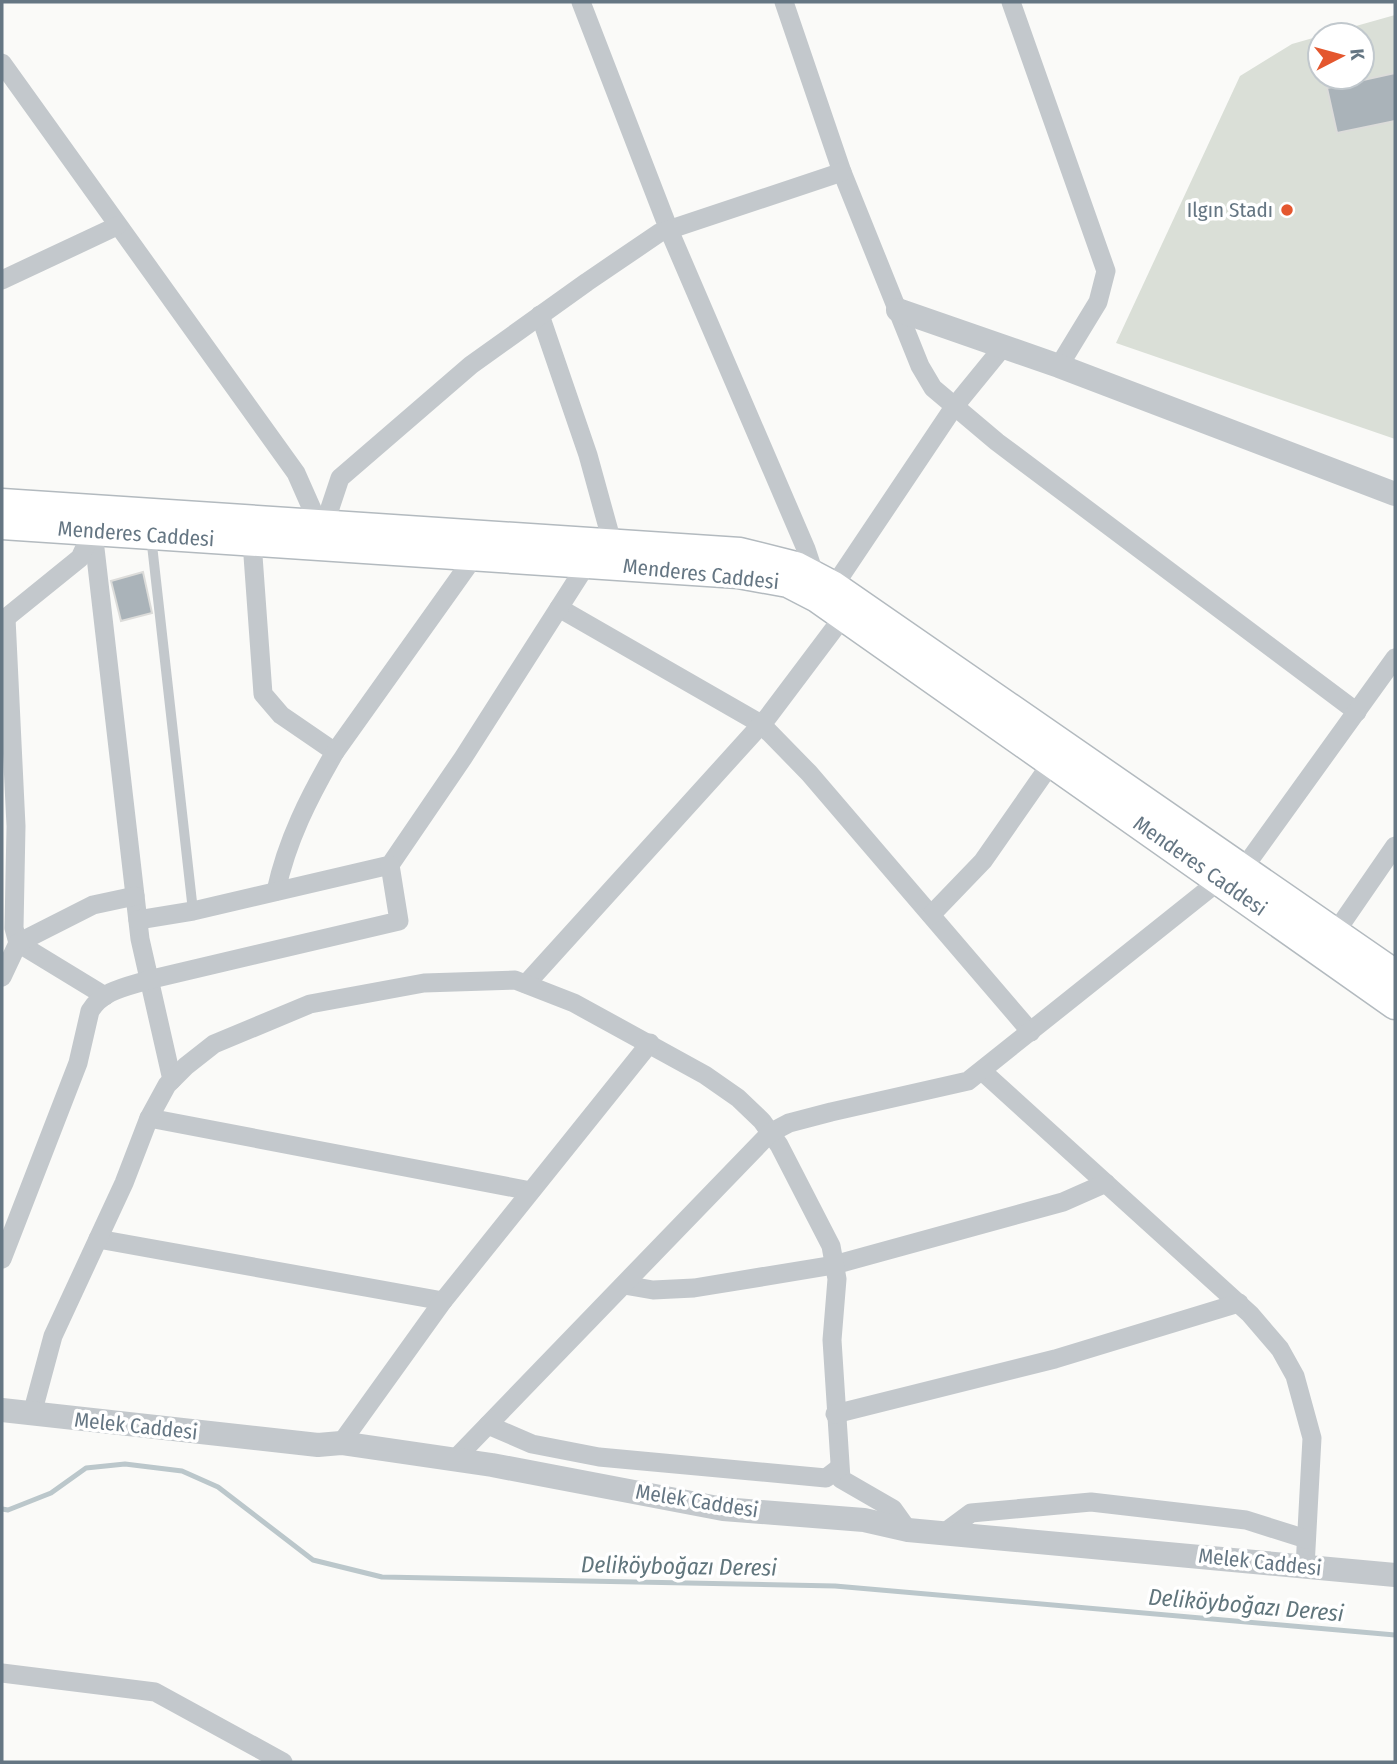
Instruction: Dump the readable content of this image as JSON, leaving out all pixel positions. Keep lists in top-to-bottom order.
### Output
{
  "streets": {
    "main road": ["Menderes Caddesi"],
    "street": ["Melek Caddesi"]
  },
  "water": ["Deliköyboğazı Deresi"],
  "places": ["Ilgın Stadı"],
  "north": "right"
}
